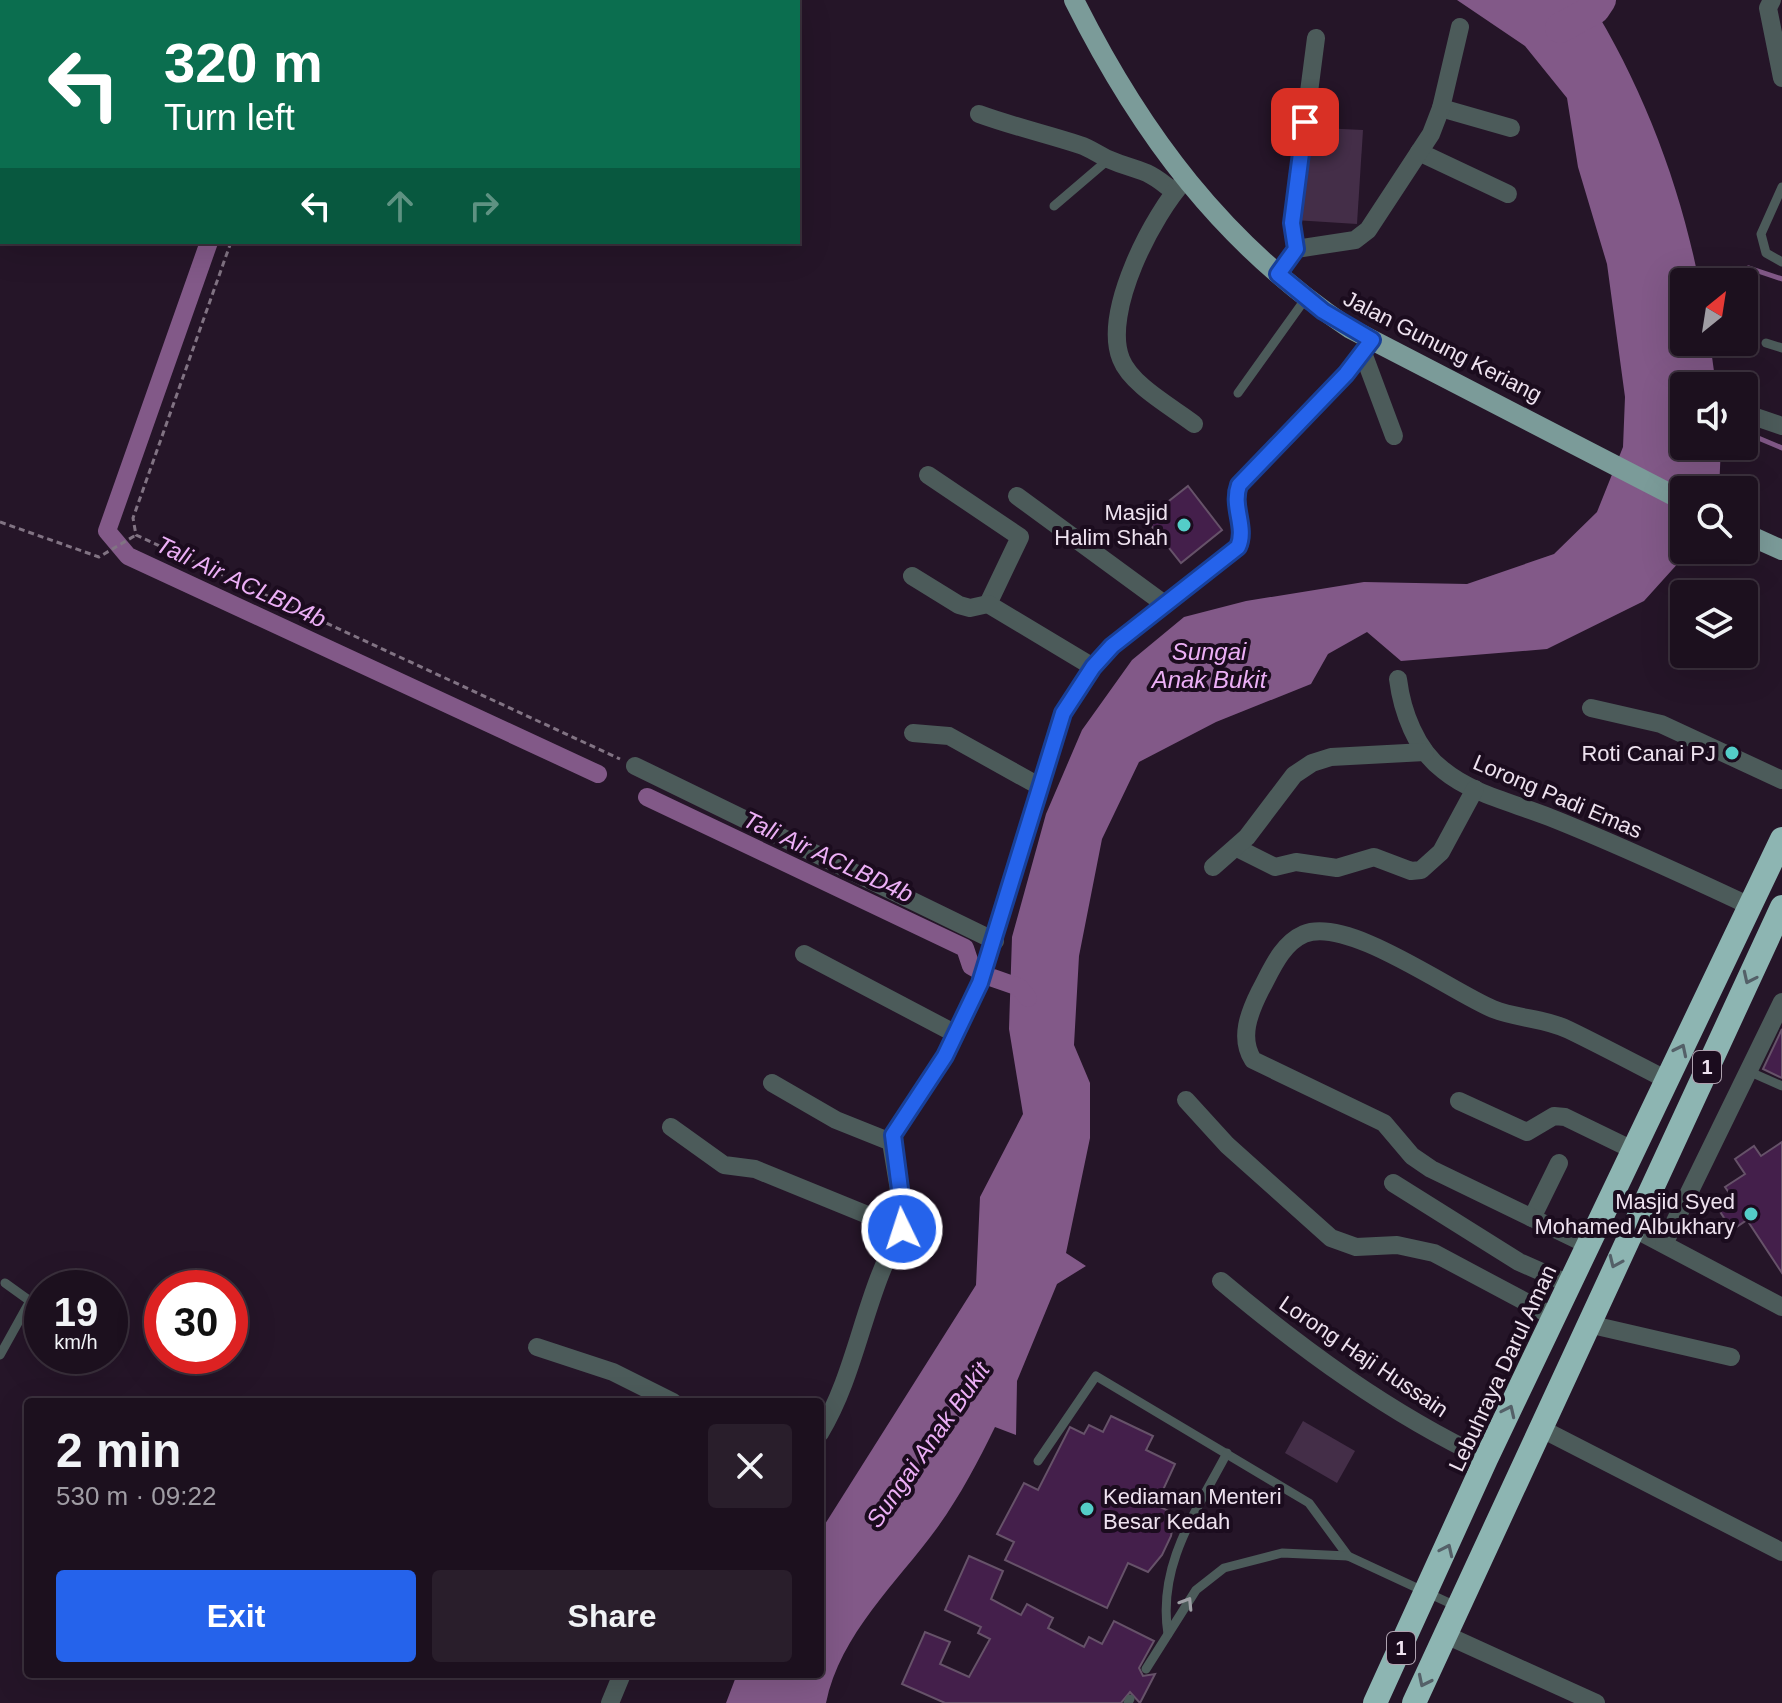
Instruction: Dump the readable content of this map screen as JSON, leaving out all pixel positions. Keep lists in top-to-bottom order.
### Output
{
  "streets": {
    "highway": ["1", "Lebuhraya Darul Aman"],
    "main road": ["Jalan Gunung Keriang"],
    "street": ["Lorong Padi Emas", "Lorong Haji Hussain"]
  },
  "crossings": [
    ["Lorong Padi Emas", "Lebuhraya Darul Aman"],
    ["Lorong Haji Hussain", "Lebuhraya Darul Aman"]
  ],
  "water": ["Tali Air ACLBD4b", "Sungai Anak Bukit"],
  "places": [
    "Masjid Halim Shah",
    "Roti Canai PJ",
    "Masjid Syed Mohamed Albukhary",
    "Kediaman Menteri Besar Kedah"
  ],
  "north": "top right",
  "page": {
    "turn": ["320 m", "Turn left"],
    "speed": "19 km/h",
    "limit": "30",
    "heading": ["2 min", "530 m · 09:22"],
    "buttons": ["Exit", "Share"]
  }
}
